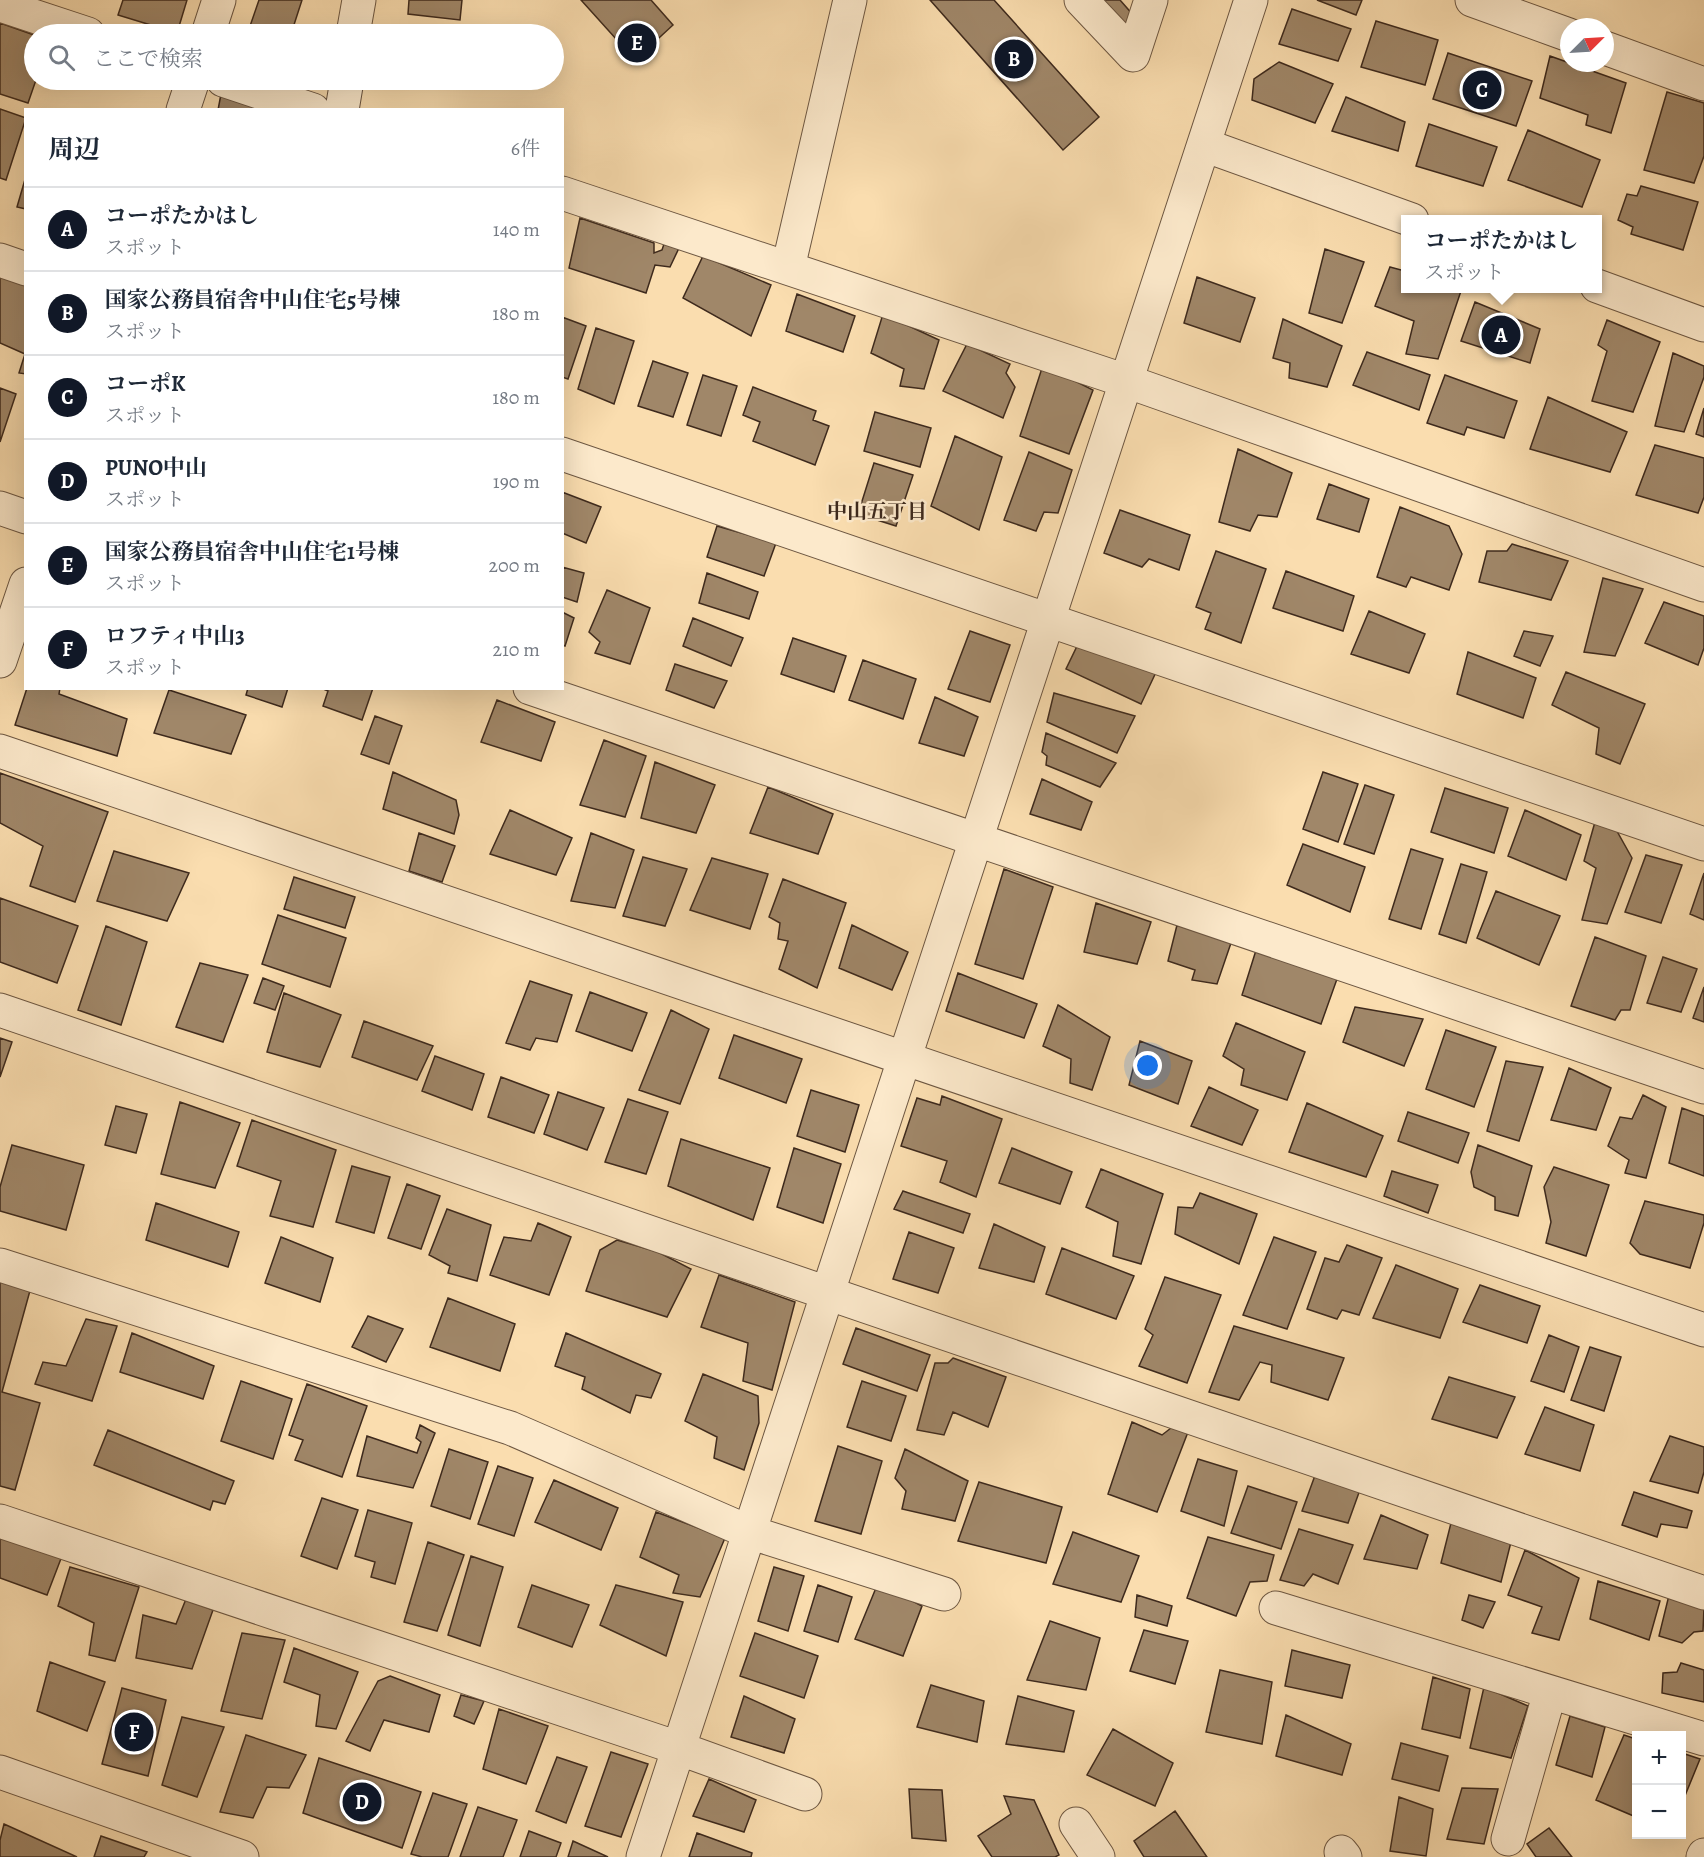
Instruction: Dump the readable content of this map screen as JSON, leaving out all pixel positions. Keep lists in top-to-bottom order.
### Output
{
  "districts": ["中山五丁目"],
  "north": "top right",
  "page": {
    "pins": [
      "E",
      "B",
      "C",
      "A",
      "F",
      "D"
    ],
    "search": "ここで検索",
    "heading": ["周辺", "6件"],
    "list": [
      {
        "mark": "A",
        "name": "コーポたかはし",
        "note": "スポット",
        "value": "140 m"
      },
      {
        "mark": "B",
        "name": "国家公務員宿舎中山住宅5号棟",
        "note": "スポット",
        "value": "180 m"
      },
      {
        "mark": "C",
        "name": "コーポK",
        "note": "スポット",
        "value": "180 m"
      },
      {
        "mark": "D",
        "name": "PUNO中山",
        "note": "スポット",
        "value": "190 m"
      },
      {
        "mark": "E",
        "name": "国家公務員宿舎中山住宅1号棟",
        "note": "スポット",
        "value": "200 m"
      },
      {
        "mark": "F",
        "name": "ロフティ中山3",
        "note": "スポット",
        "value": "210 m"
      }
    ],
    "popup": ["コーポたかはし", "スポット"],
    "map_buttons": ["+", "−"]
  }
}
